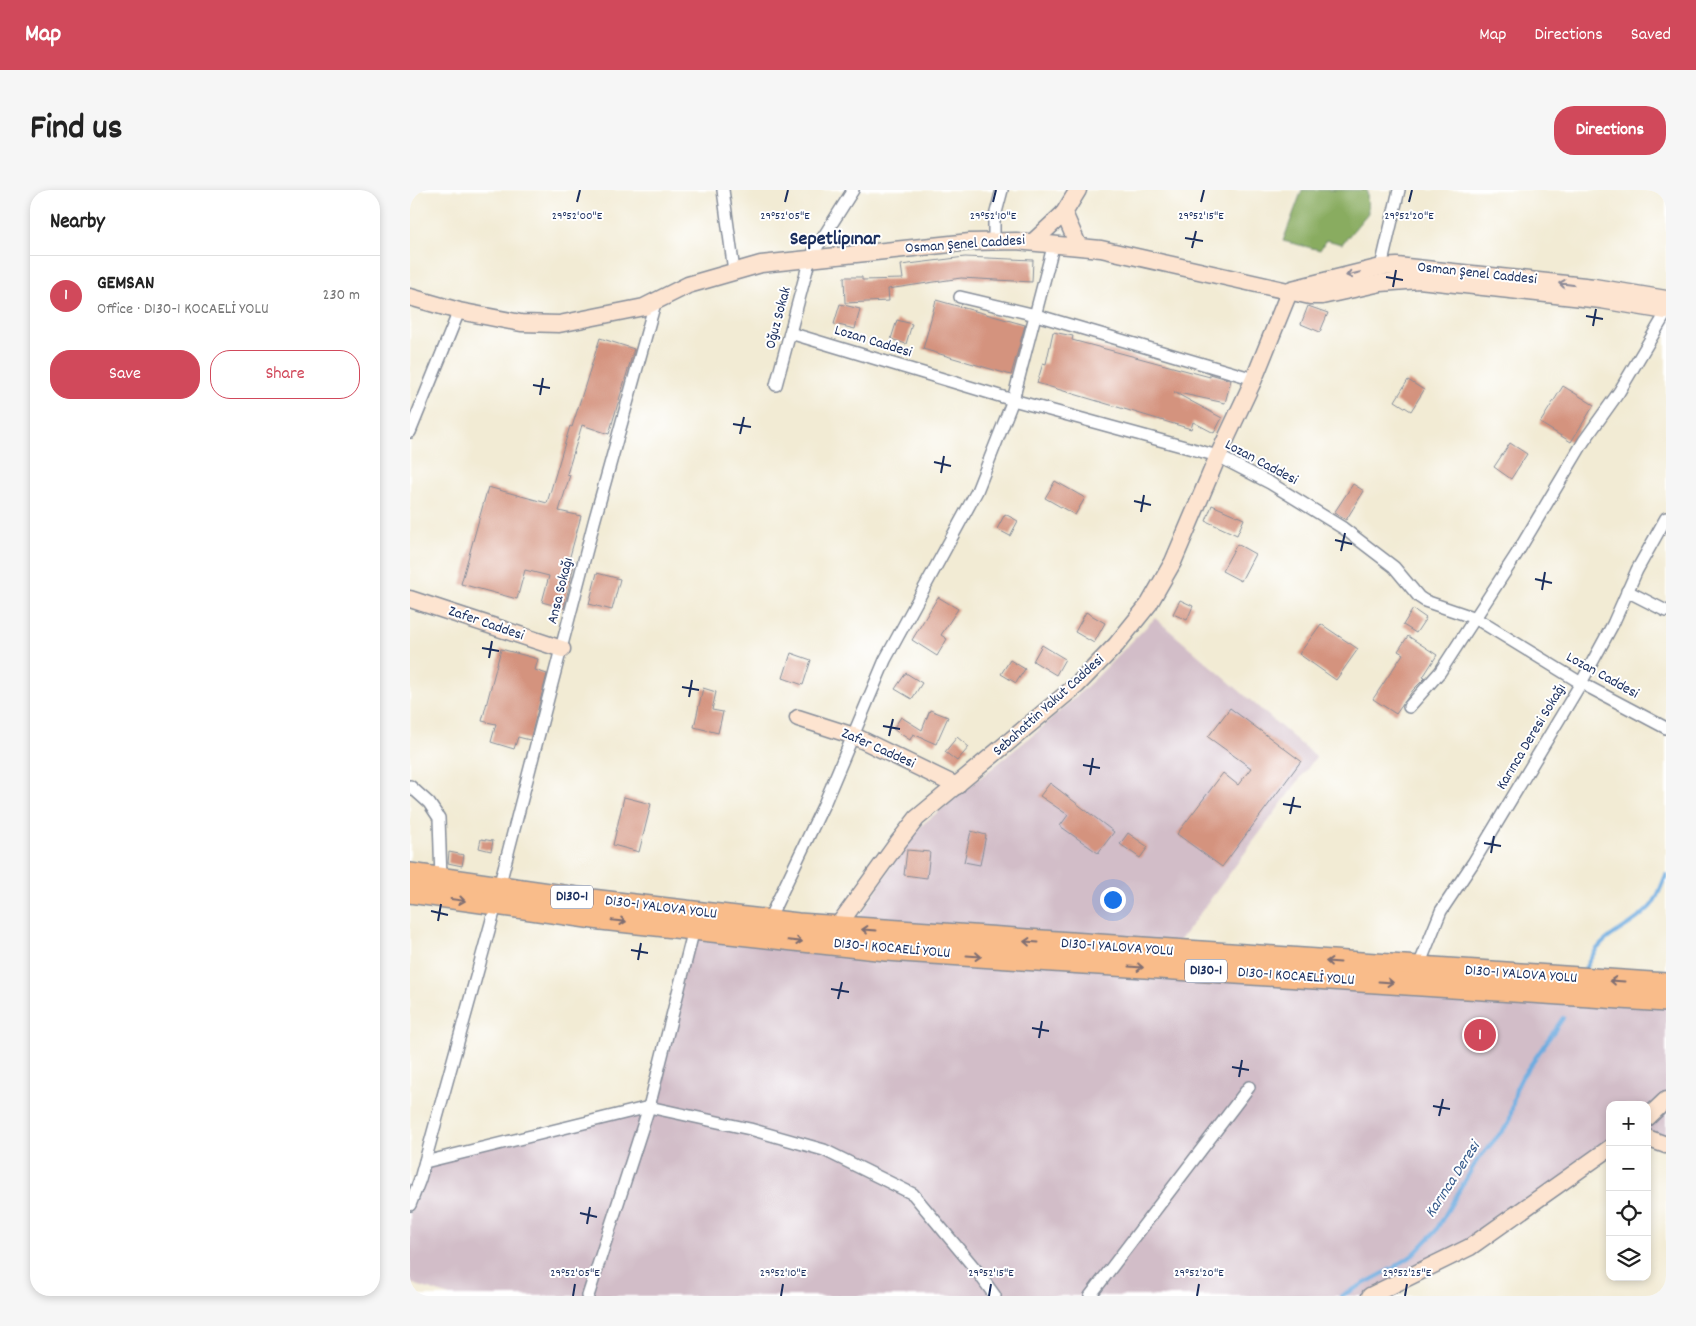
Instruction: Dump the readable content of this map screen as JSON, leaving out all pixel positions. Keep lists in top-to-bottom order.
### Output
{
  "streets": {
    "highway": ["D130-1", "D130-1 YALOVA YOLU", "D130-1 KOCAELİ YOLU"],
    "street": [
      "Osman Şenel Caddesi",
      "Oğuz Sokak",
      "Lozan Caddesi",
      "Ansa Sokağı",
      "Zafer Caddesi",
      "Sebahattin Yakut Caddesi",
      "Karınca Deresi Sokağı"
    ]
  },
  "crossings": [
    ["Osman Şenel Caddesi", "Oğuz Sokak"],
    ["Osman Şenel Caddesi", "Ansa Sokağı"],
    ["Osman Şenel Caddesi", "Sebahattin Yakut Caddesi"],
    ["Oğuz Sokak", "Lozan Caddesi"],
    ["Lozan Caddesi", "Sebahattin Yakut Caddesi"],
    ["Lozan Caddesi", "Karınca Deresi Sokağı"],
    ["Ansa Sokağı", "Zafer Caddesi"],
    ["Ansa Sokağı", "D130-1"],
    ["Ansa Sokağı", "D130-1 YALOVA YOLU"],
    ["Zafer Caddesi", "Sebahattin Yakut Caddesi"],
    ["Sebahattin Yakut Caddesi", "D130-1 YALOVA YOLU"],
    ["Karınca Deresi Sokağı", "D130-1 YALOVA YOLU"],
    ["D130-1", "D130-1 YALOVA YOLU"],
    ["D130-1", "D130-1 KOCAELİ YOLU"],
    ["D130-1 YALOVA YOLU", "D130-1 KOCAELİ YOLU"]
  ],
  "one_way": ["D130-1 YALOVA YOLU", "D130-1 KOCAELİ YOLU"],
  "districts": ["Sepetlipınar"],
  "water": ["Karınca Deresi"],
  "page": {
    "header": "Map",
    "nav": ["Map", "Directions", "Saved"],
    "title": "Find us",
    "buttons": [
      "Directions",
      ["Save", "Share"]
    ],
    "heading": "Nearby",
    "list": [
      {
        "mark": "1",
        "name": "GEMSAN",
        "note": "Office · D130-1 KOCAELİ YOLU",
        "value": "230 m"
      }
    ],
    "pins": "1",
    "map_buttons": ["+", "−"]
  },
  "coordinates": [
    "29°52'05\"E",
    "29°52'10\"E",
    "29°52'15\"E",
    "29°52'20\"E",
    "29°52'00\"E",
    "29°52'25\"E"
  ]
}
